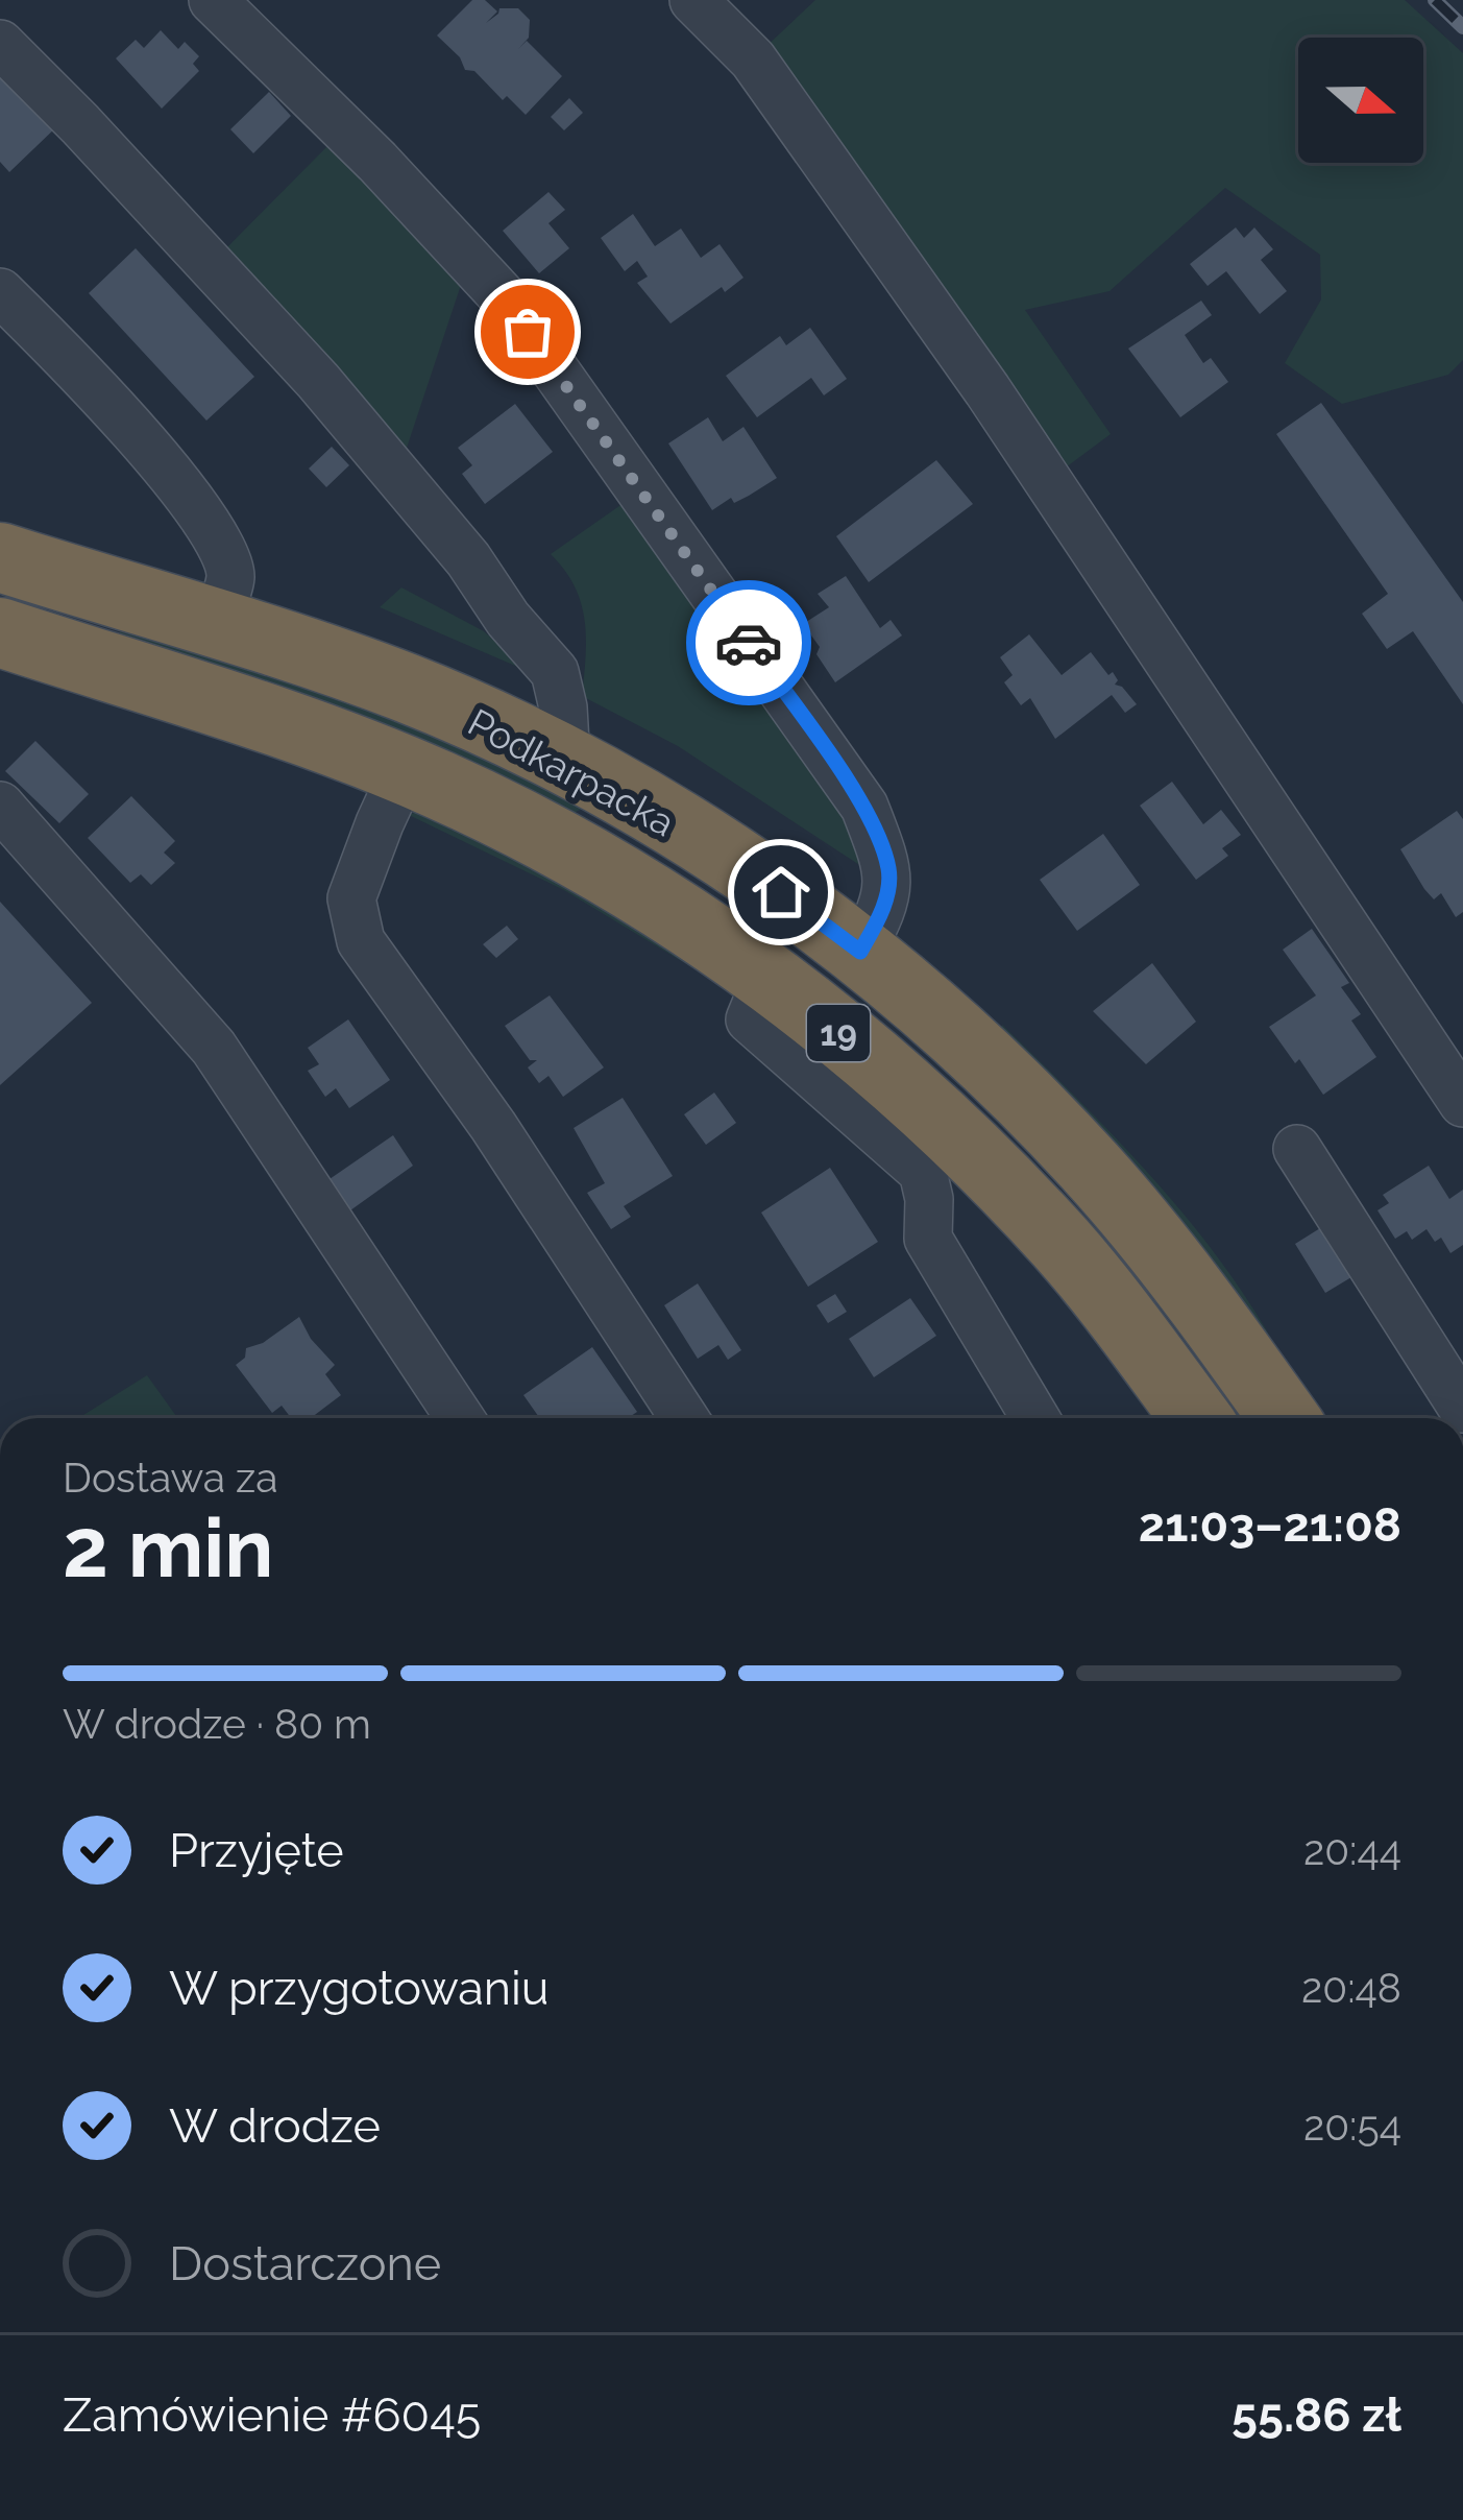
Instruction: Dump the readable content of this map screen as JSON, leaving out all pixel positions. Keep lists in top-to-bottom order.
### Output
{
  "streets": {
    "highway": ["Podkarpacka", "19"]
  },
  "north": "right",
  "page": {
    "heading": ["2 min", "Dostawa za", "21:03–21:08"],
    "panel": ["Zamówienie #6045", "55.86 zł"],
    "bar": "W drodze · 80 m",
    "list": [
      ["Przyjęte", "20:44"],
      ["W przygotowaniu", "20:48"],
      ["W drodze", "20:54"],
      "Dostarczone"
    ]
  }
}
